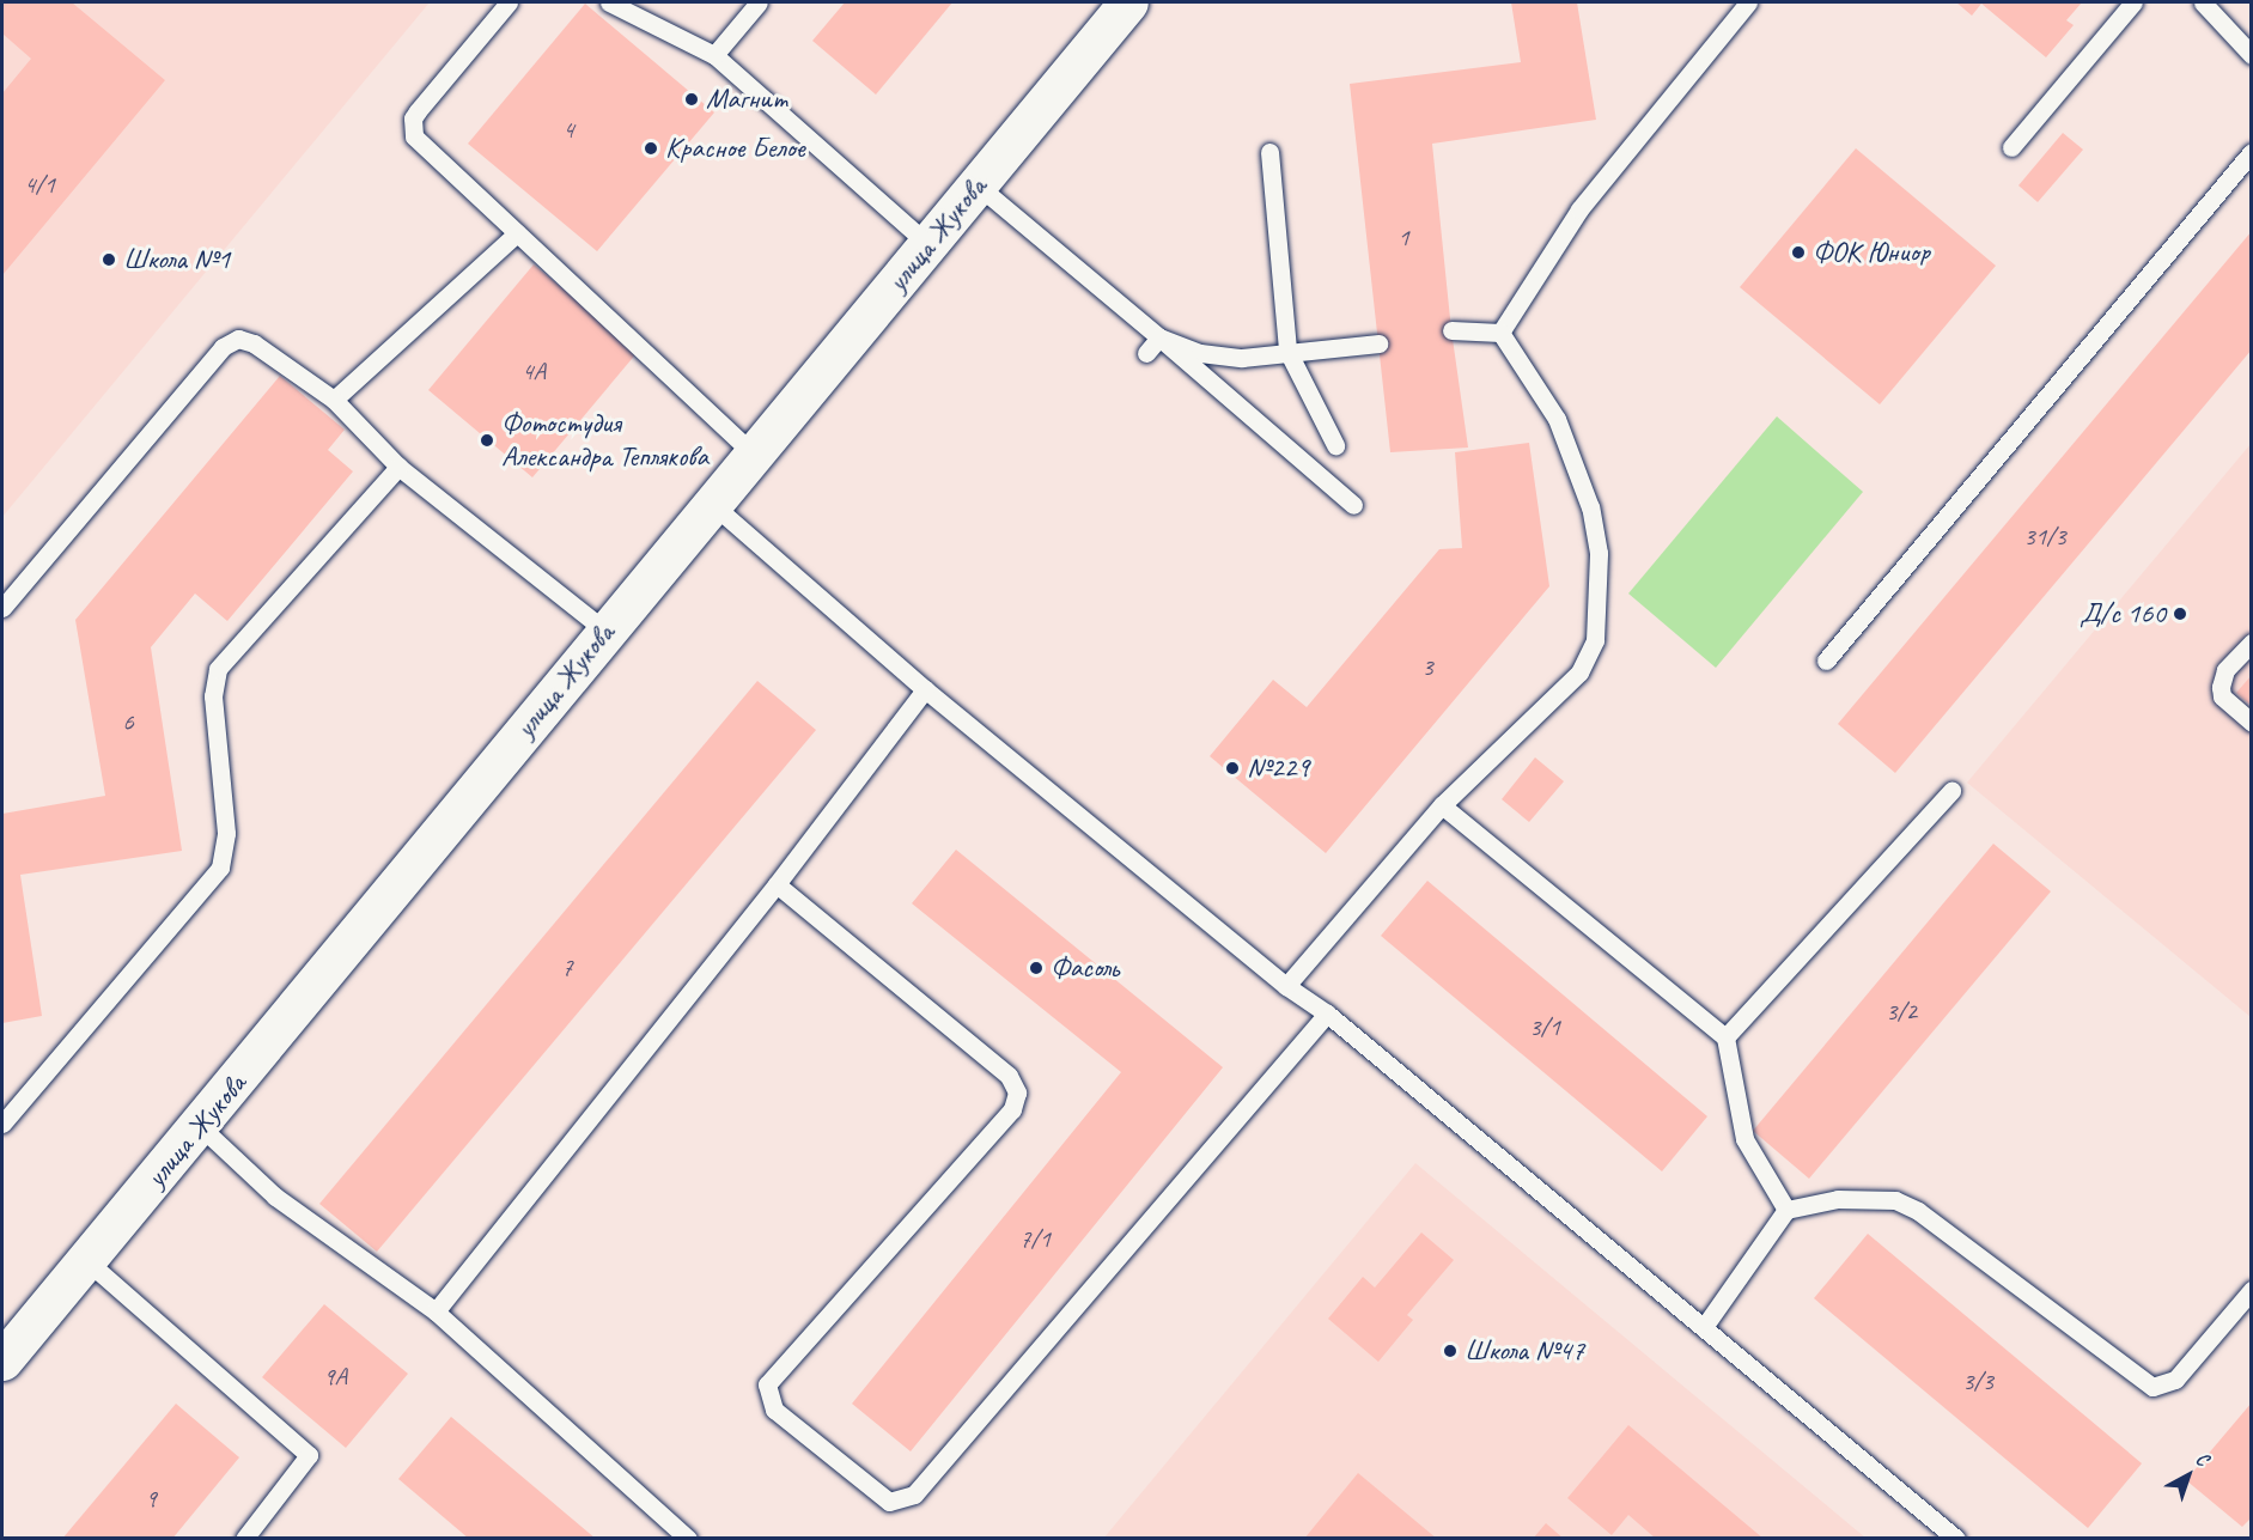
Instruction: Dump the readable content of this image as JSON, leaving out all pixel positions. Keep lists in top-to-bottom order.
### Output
{
  "streets": {
    "street": ["улица Жукова"]
  },
  "places": [
    "Магнит",
    "Красное Белое",
    "ФОК Юниор",
    "Школа №1",
    "Фотостудия Александра Теплякова",
    "Д/с 160",
    "№229",
    "Фасоль",
    "Школа №47"
  ],
  "house_numbers": [
    "4",
    "4/1",
    "1",
    "4А",
    "31/3",
    "3",
    "6",
    "7",
    "3/2",
    "3/1",
    "7/1",
    "9А",
    "3/3",
    "9"
  ],
  "north": "top right"
}
